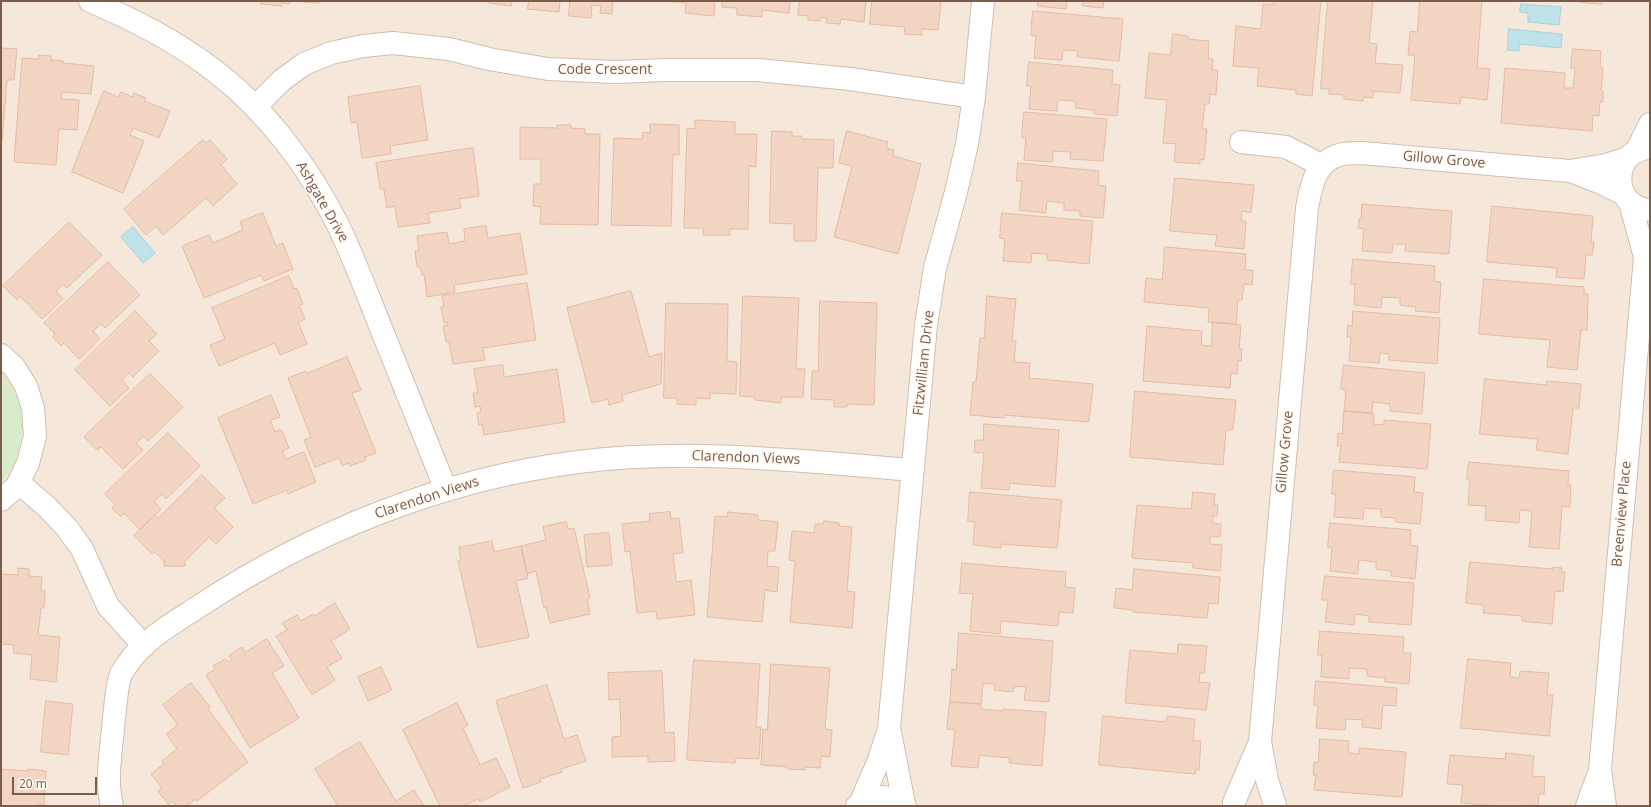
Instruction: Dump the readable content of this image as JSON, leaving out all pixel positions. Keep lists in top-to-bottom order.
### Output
{
  "streets": {
    "street": [
      "Code Crescent",
      "Gillow Grove",
      "Ashgate Drive",
      "Fitzwilliam Drive",
      "Clarendon Views",
      "Breenview Place"
    ]
  },
  "crossings": [
    ["Code Crescent", "Ashgate Drive"],
    ["Code Crescent", "Fitzwilliam Drive"],
    ["Gillow Grove", "Breenview Place"],
    ["Ashgate Drive", "Clarendon Views"],
    ["Fitzwilliam Drive", "Clarendon Views"]
  ],
  "scale_bar": "20 m"
}
